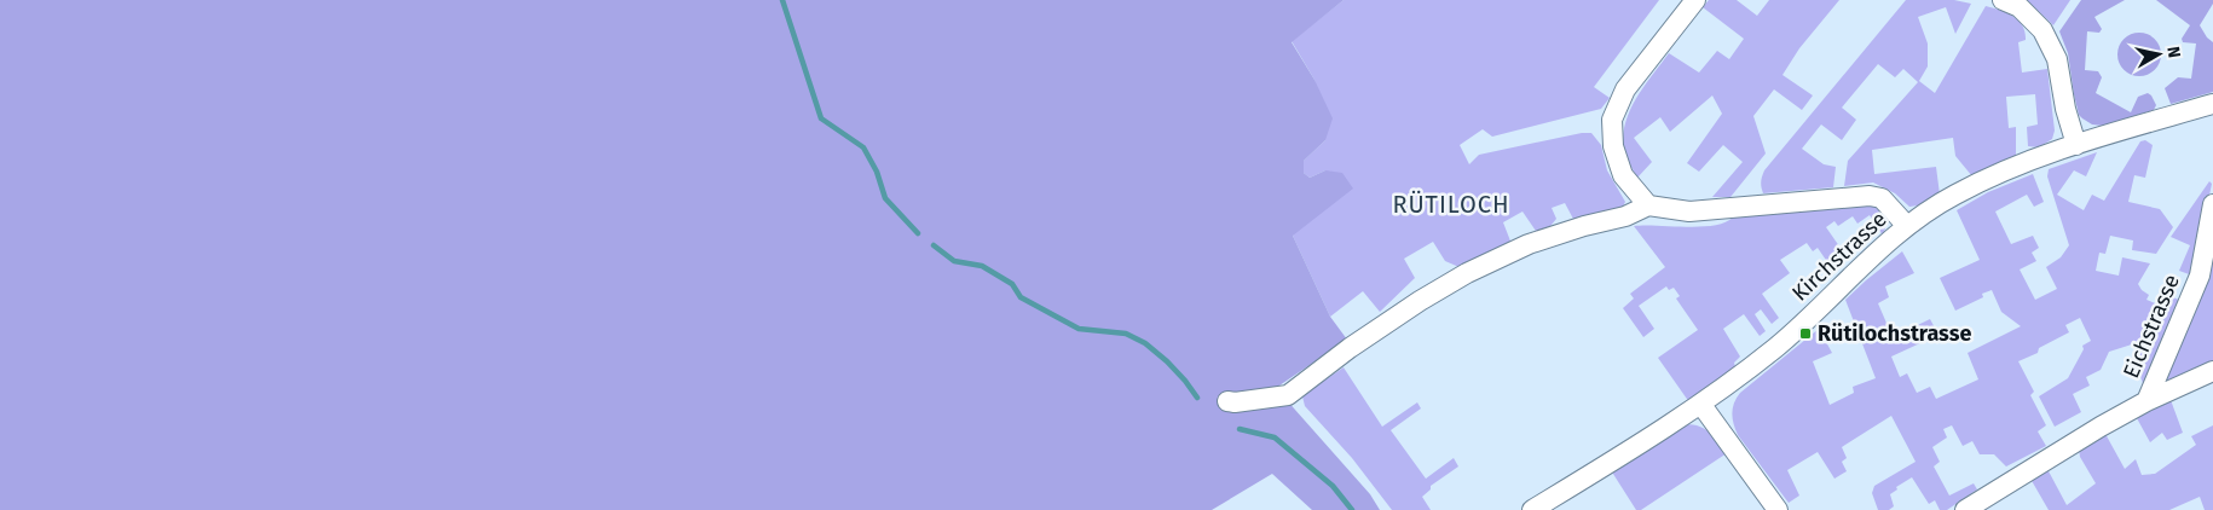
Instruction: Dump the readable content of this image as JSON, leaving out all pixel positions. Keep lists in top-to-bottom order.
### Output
{
  "streets": {
    "street": ["Kirchstrasse", "Eichstrasse"]
  },
  "districts": ["RÜTILOCH"],
  "places": {
    "transit": ["Rütilochstrasse"]
  },
  "north": "right"
}
